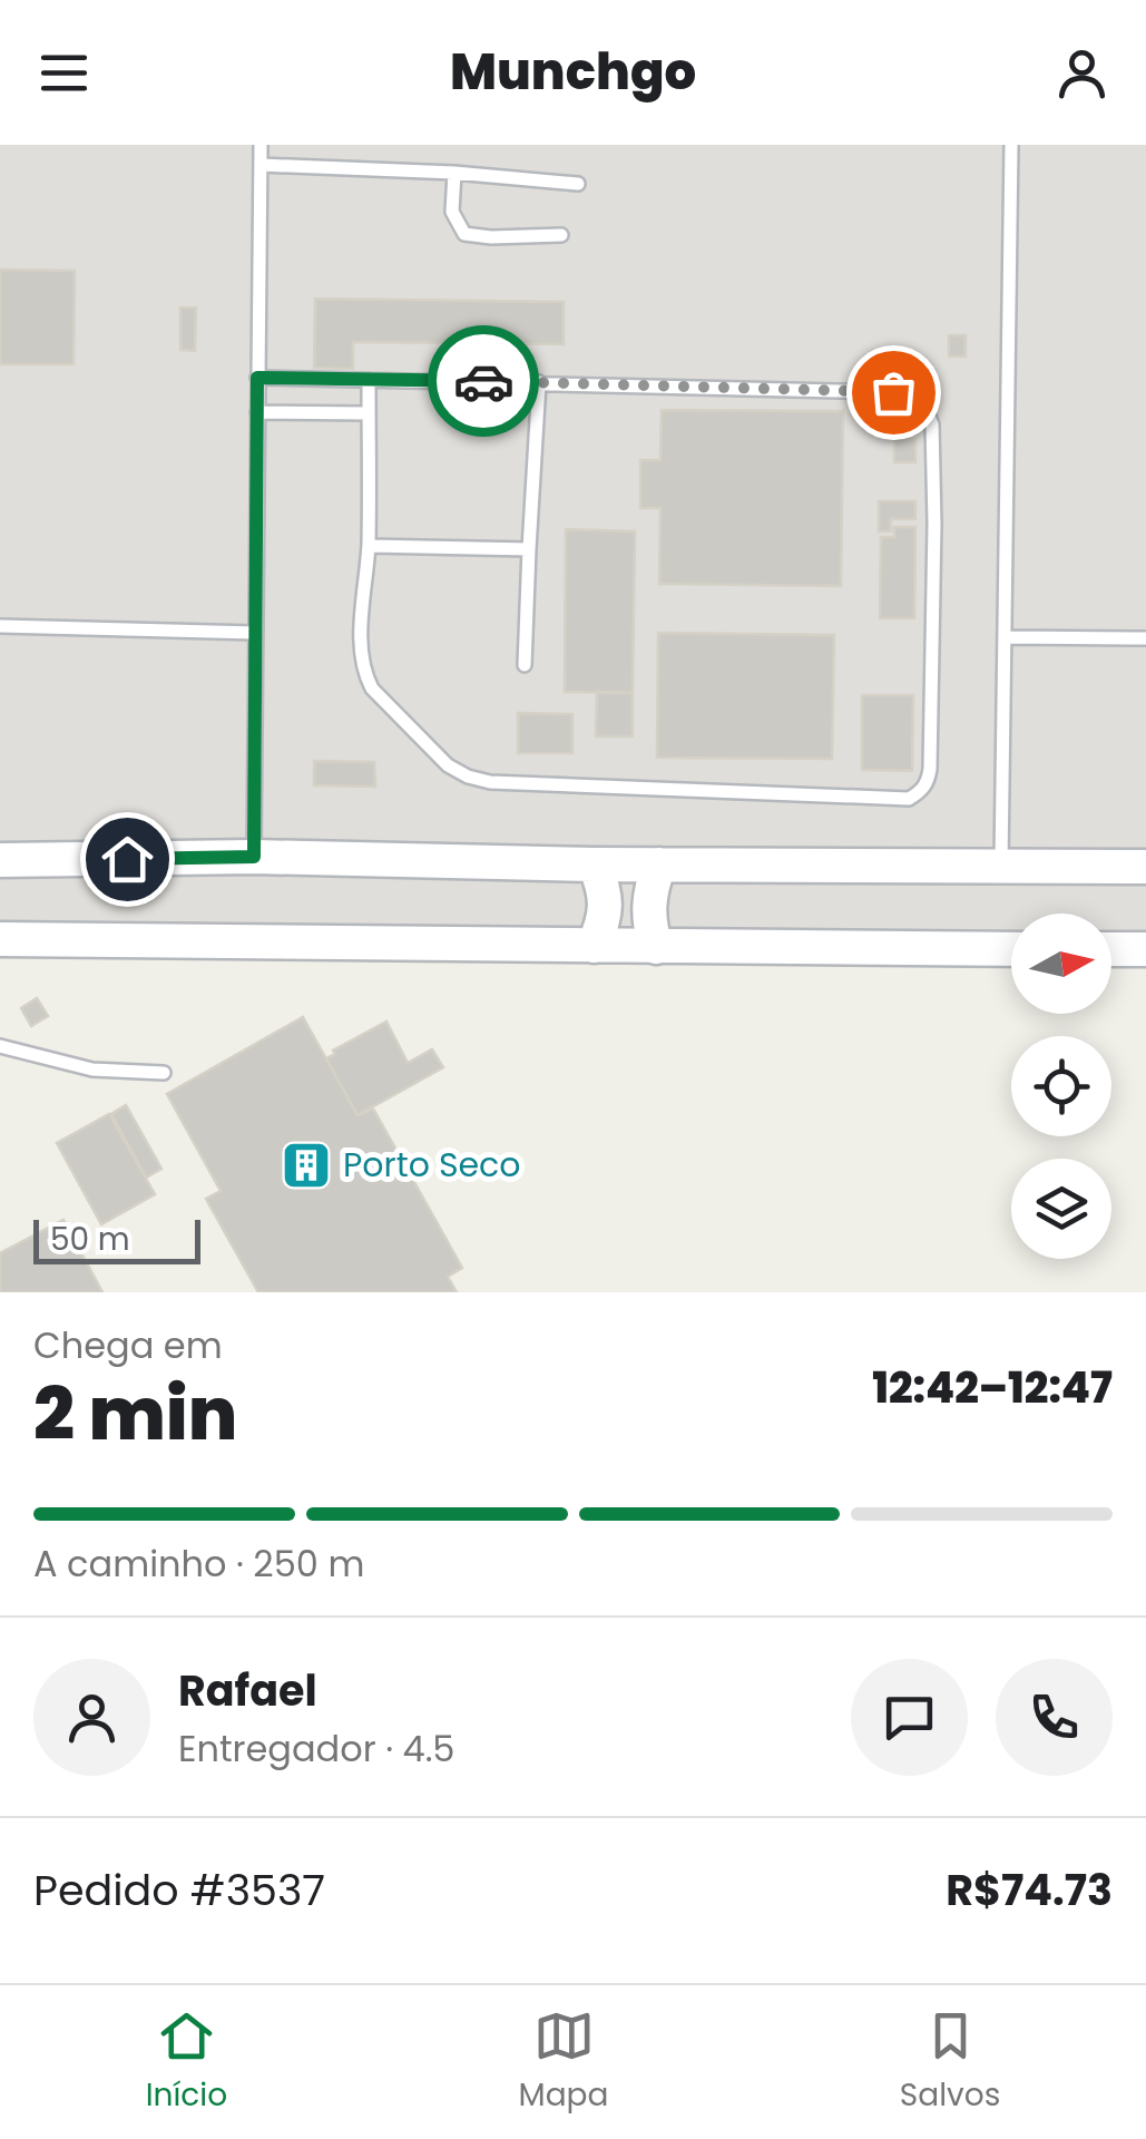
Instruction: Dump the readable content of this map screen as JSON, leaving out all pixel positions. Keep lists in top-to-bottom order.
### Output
{
  "places": {
    "building": ["Porto Seco"]
  },
  "scale_bar": "50 m",
  "north": "right",
  "page": {
    "header": "Munchgo",
    "scale": "50 m",
    "heading": ["2 min", "Chega em", "12:42–12:47"],
    "panel": [
      "Rafael",
      "Entregador · 4.5",
      "Pedido #3537",
      "R$74.73"
    ],
    "bar": "A caminho · 250 m",
    "tabs": ["Início", "Mapa", "Salvos"]
  }
}
